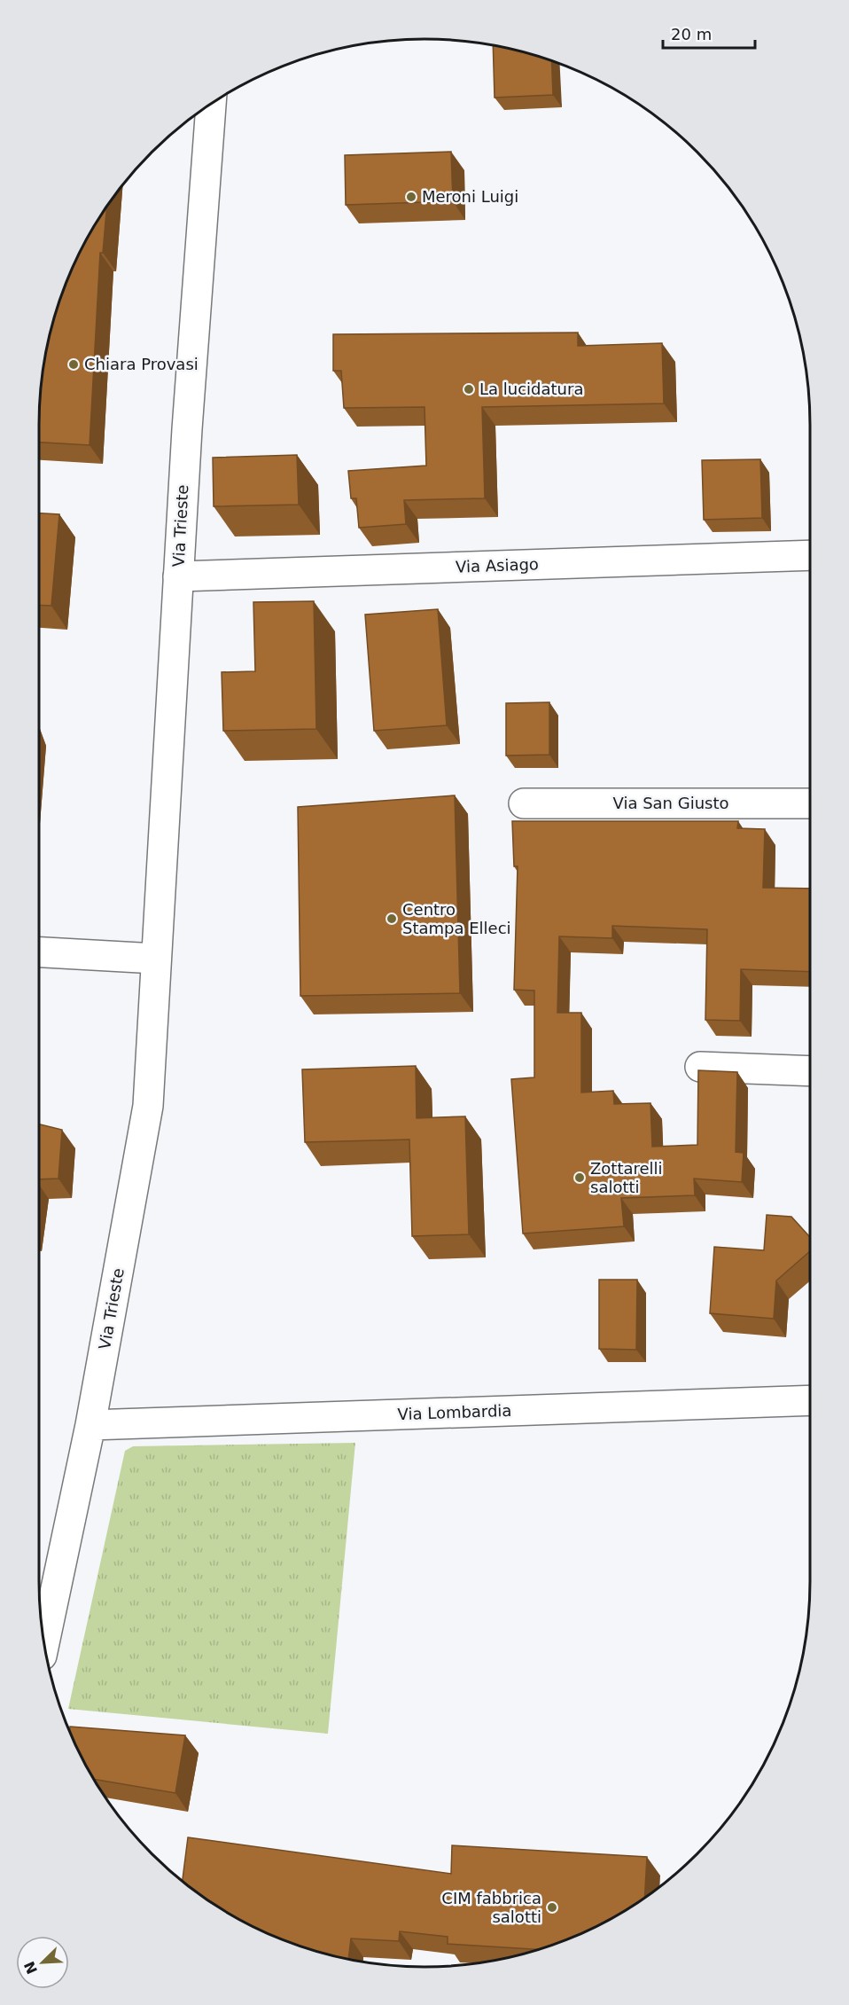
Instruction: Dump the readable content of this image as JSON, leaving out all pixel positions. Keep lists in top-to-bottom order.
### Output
{
  "streets": {
    "street": [
      "Via Trieste",
      "Via Asiago",
      "Via San Giusto",
      "Via Lombardia"
    ]
  },
  "crossings": [
    ["Via Trieste", "Via Asiago"],
    ["Via Trieste", "Via Lombardia"]
  ],
  "places": [
    "Meroni Luigi",
    "Chiara Provasi",
    "La lucidatura",
    "Centro Stampa Elleci",
    "Zottarelli salotti",
    "CIM fabbrica salotti"
  ],
  "scale_bar": "20 m",
  "north": "bottom left"
}
